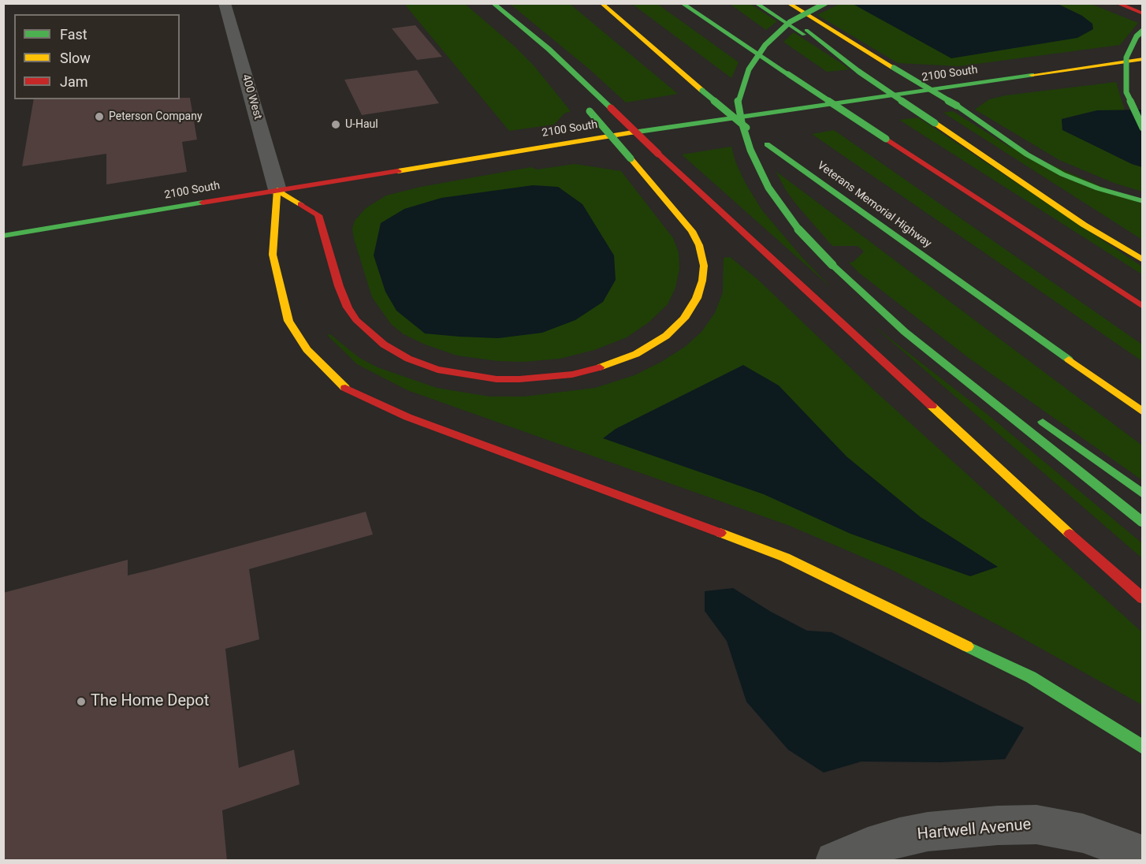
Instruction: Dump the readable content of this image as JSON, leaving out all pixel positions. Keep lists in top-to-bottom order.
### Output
{
  "streets": {
    "main road": ["2100 South", "Veterans Memorial Highway"],
    "street": ["400 West", "Hartwell Avenue"]
  },
  "crossings": [
    ["2100 South", "400 West"]
  ],
  "places": ["Peterson Company", "U-Haul", "The Home Depot"],
  "legend": ["Fast", "Slow", "Jam"]
}
